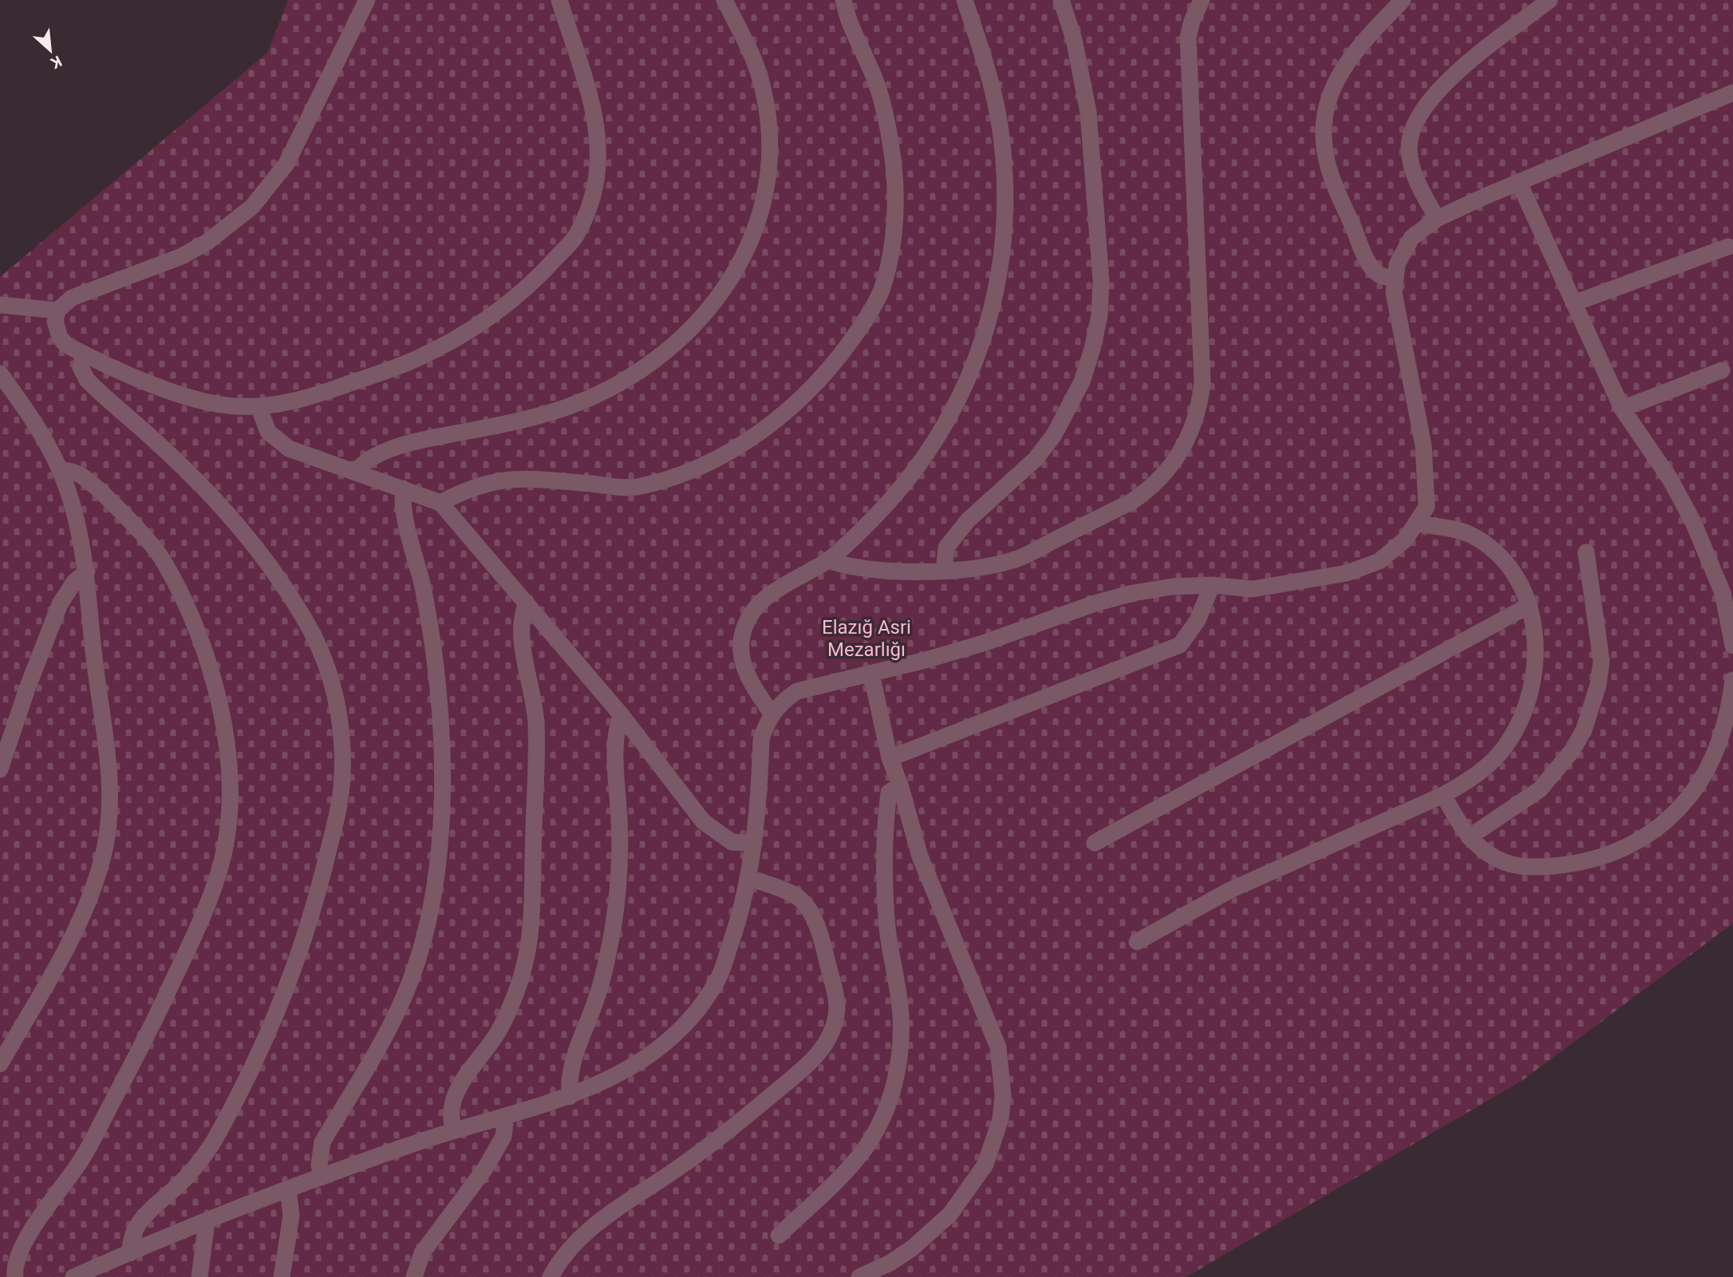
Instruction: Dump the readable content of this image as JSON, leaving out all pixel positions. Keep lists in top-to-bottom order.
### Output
{
  "parks": ["Elazığ Asri Mezarlığı"],
  "north": "bottom right"
}
